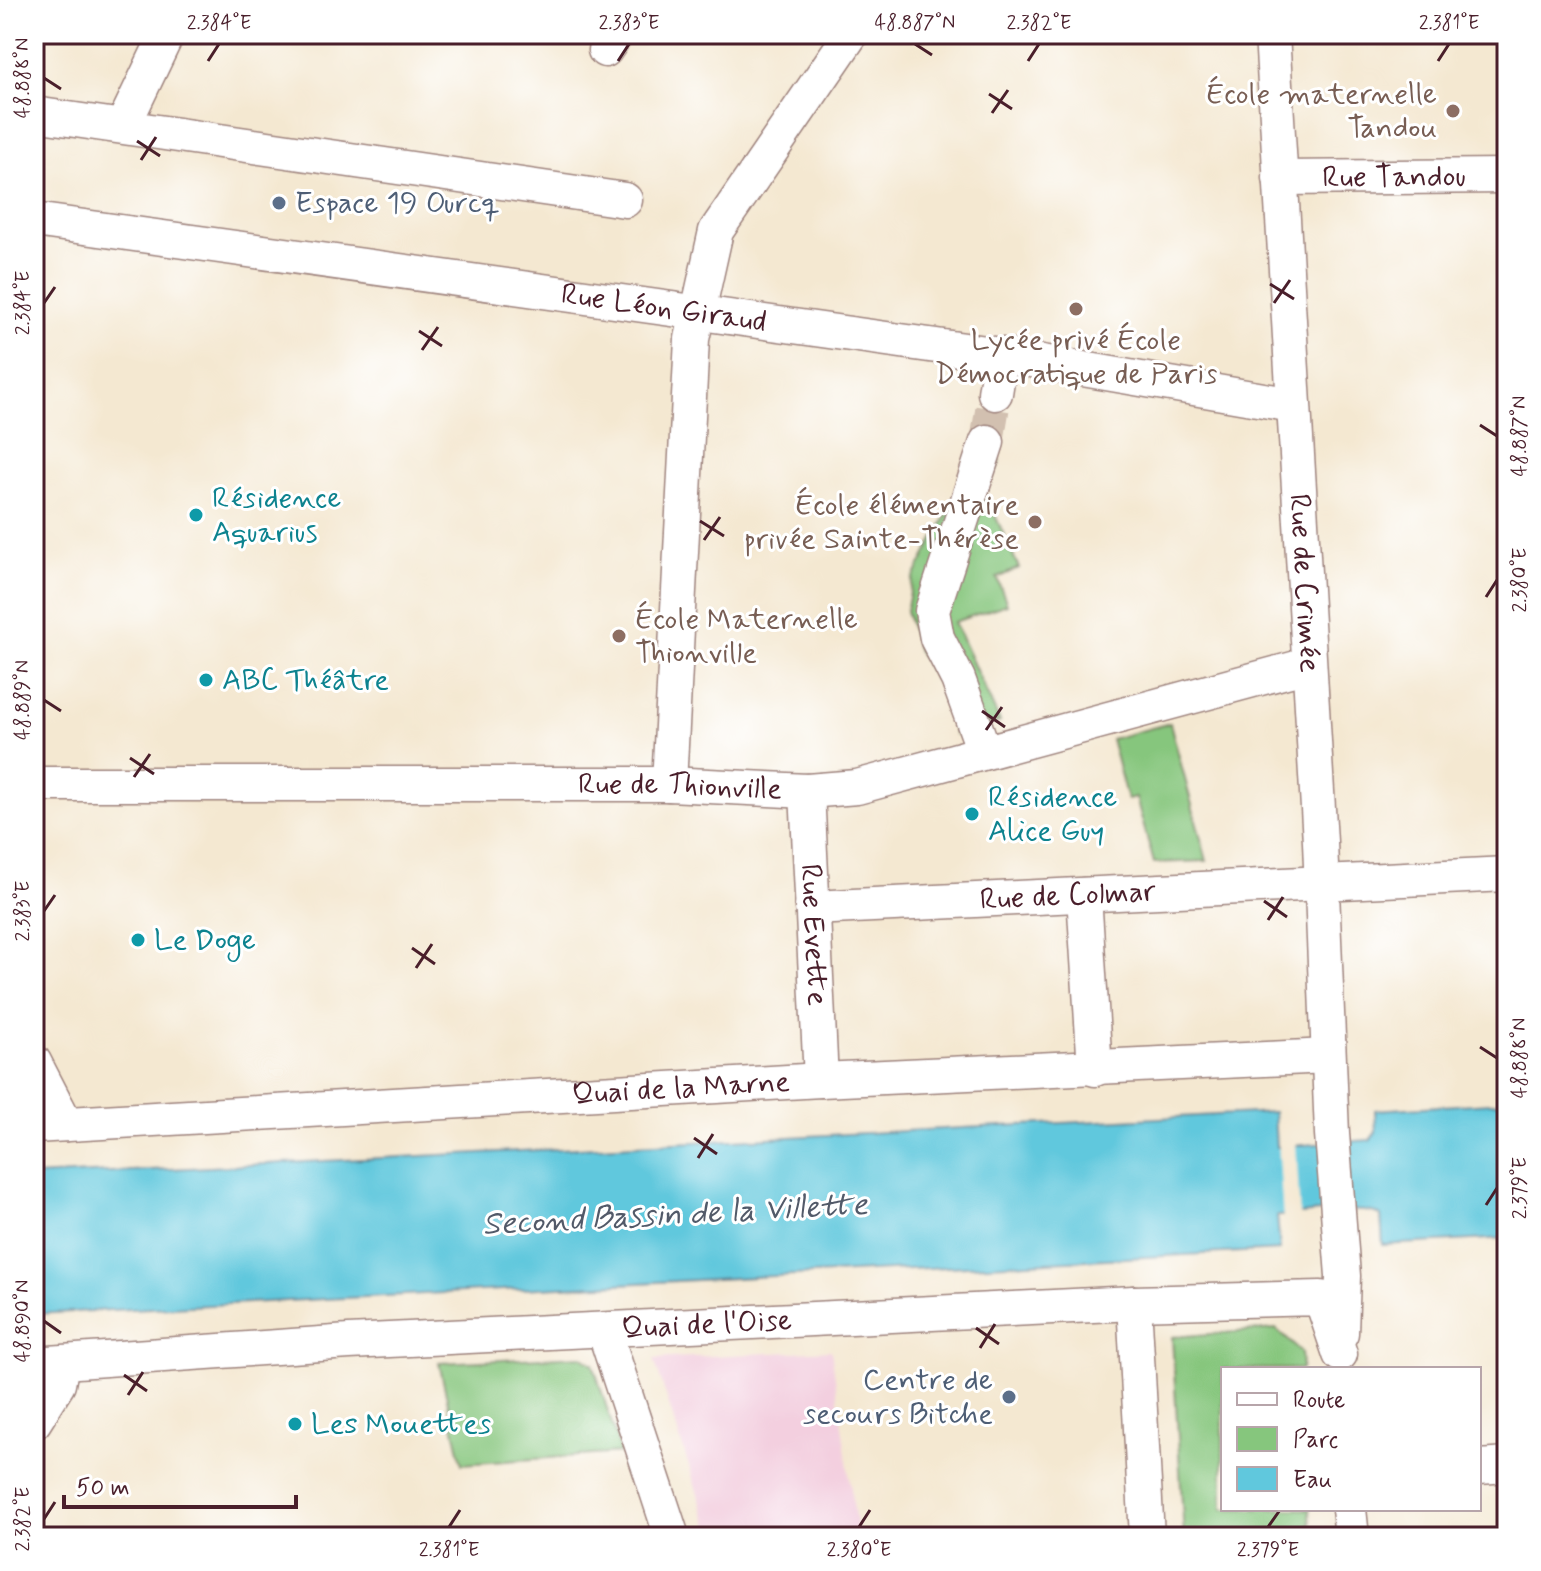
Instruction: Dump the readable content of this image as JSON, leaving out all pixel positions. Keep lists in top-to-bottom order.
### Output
{
  "streets": {
    "street": [
      "Rue Tandou",
      "Rue Léon Giraud",
      "Rue de Crimée",
      "Rue de Thionville",
      "Rue de Colmar",
      "Rue Evette",
      "Quai de la Marne",
      "Quai de l'Oise"
    ]
  },
  "crossings": [
    ["Rue Tandou", "Rue de Crimée"],
    ["Rue Léon Giraud", "Rue de Crimée"],
    ["Rue de Crimée", "Rue de Thionville"],
    ["Rue de Crimée", "Rue de Colmar"],
    ["Rue de Crimée", "Quai de la Marne"],
    ["Rue de Crimée", "Quai de l'Oise"],
    ["Rue de Thionville", "Rue Evette"],
    ["Rue de Colmar", "Rue Evette"],
    ["Rue Evette", "Quai de la Marne"]
  ],
  "water": ["Second Bassin de la Villette"],
  "places": [
    "École maternelle Tandou",
    "Espace 19 Ourcq",
    "Lycée privé École Démocratique de Paris",
    "Résidence Aquarius",
    "École élémentaire privée Sainte-Thérèse",
    "École Maternelle Thionville",
    "ABC Théâtre",
    "Résidence Alice Guy",
    "Le Doge",
    "Centre de secours Bitche",
    "Les Mouettes"
  ],
  "legend": ["Route", "Parc", "Eau"],
  "scale_bar": "50 m",
  "coordinates": [
    "2.384°E",
    "2.383°E",
    "48.887°N",
    "2.382°E",
    "2.381°E",
    "48.888°N",
    "2.380°E",
    "48.889°N",
    "2.379°E",
    "48.890°N"
  ]
}
